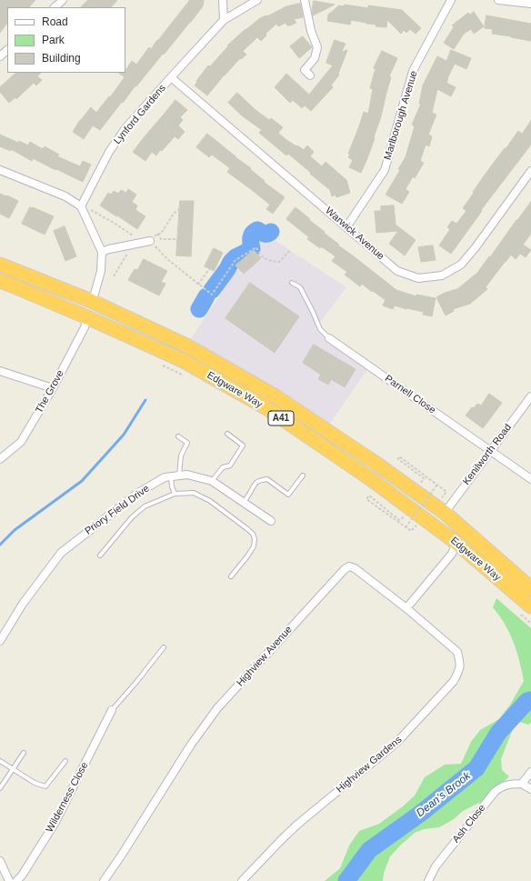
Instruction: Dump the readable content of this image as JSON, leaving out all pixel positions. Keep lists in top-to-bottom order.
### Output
{
  "streets": {
    "highway": ["Edgware Way", "A41"],
    "street": [
      "Lynford Gardens",
      "Marlborough Avenue",
      "Warwick Avenue",
      "The Grove",
      "Parnell Close",
      "Kenilworth Road",
      "Priory Field Drive",
      "Highview Avenue",
      "Highview Gardens",
      "Wilderness Close",
      "Ash Close"
    ]
  },
  "crossings": [
    ["Lynford Gardens", "Warwick Avenue"],
    ["Marlborough Avenue", "Warwick Avenue"],
    ["Edgware Way", "The Grove"],
    ["Edgware Way", "Kenilworth Road"],
    ["Parnell Close", "Kenilworth Road"],
    ["Highview Avenue", "Highview Gardens"]
  ],
  "water": ["Dean's Brook"],
  "legend": ["Road", "Park", "Building"]
}
